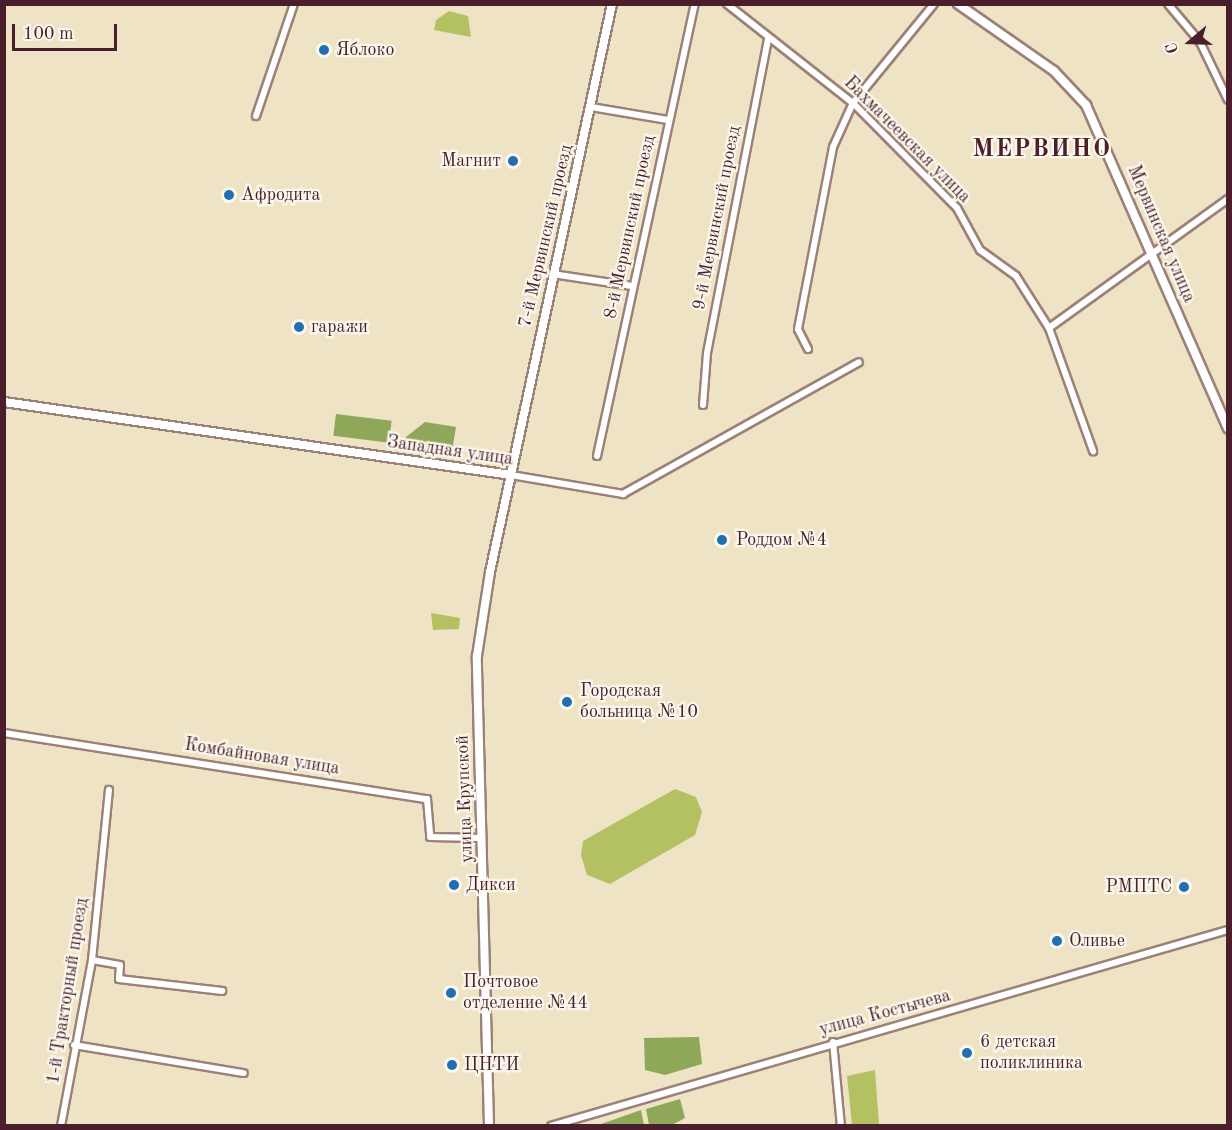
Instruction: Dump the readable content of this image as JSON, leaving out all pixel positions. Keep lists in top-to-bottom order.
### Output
{
  "streets": {
    "street": [
      "Бахмачеевская улица",
      "9-й Мервинский проезд",
      "8-й Мервинский проезд",
      "Мервинская улица",
      "7-й Мервинский проезд",
      "Западная улица",
      "Комбайновая улица",
      "улица Крупской",
      "1-й Тракторный проезд",
      "улица Костычева"
    ]
  },
  "crossings": [
    ["Бахмачеевская улица", "9-й Мервинский проезд"],
    ["7-й Мервинский проезд", "Западная улица"],
    ["7-й Мервинский проезд", "улица Крупской"],
    ["Западная улица", "улица Крупской"],
    ["Комбайновая улица", "улица Крупской"]
  ],
  "districts": ["МЕРВИНО"],
  "places": [
    "Яблоко",
    "Магнит",
    "Афродита",
    "гаражи",
    "Роддом №4",
    "Городская больница №10",
    "Дикси",
    "РМПТС",
    "Оливье",
    "Почтовое отделение №44",
    "6 детская поликлиника",
    "ЦНТИ"
  ],
  "scale_bar": "100 m",
  "north": "left"
}
